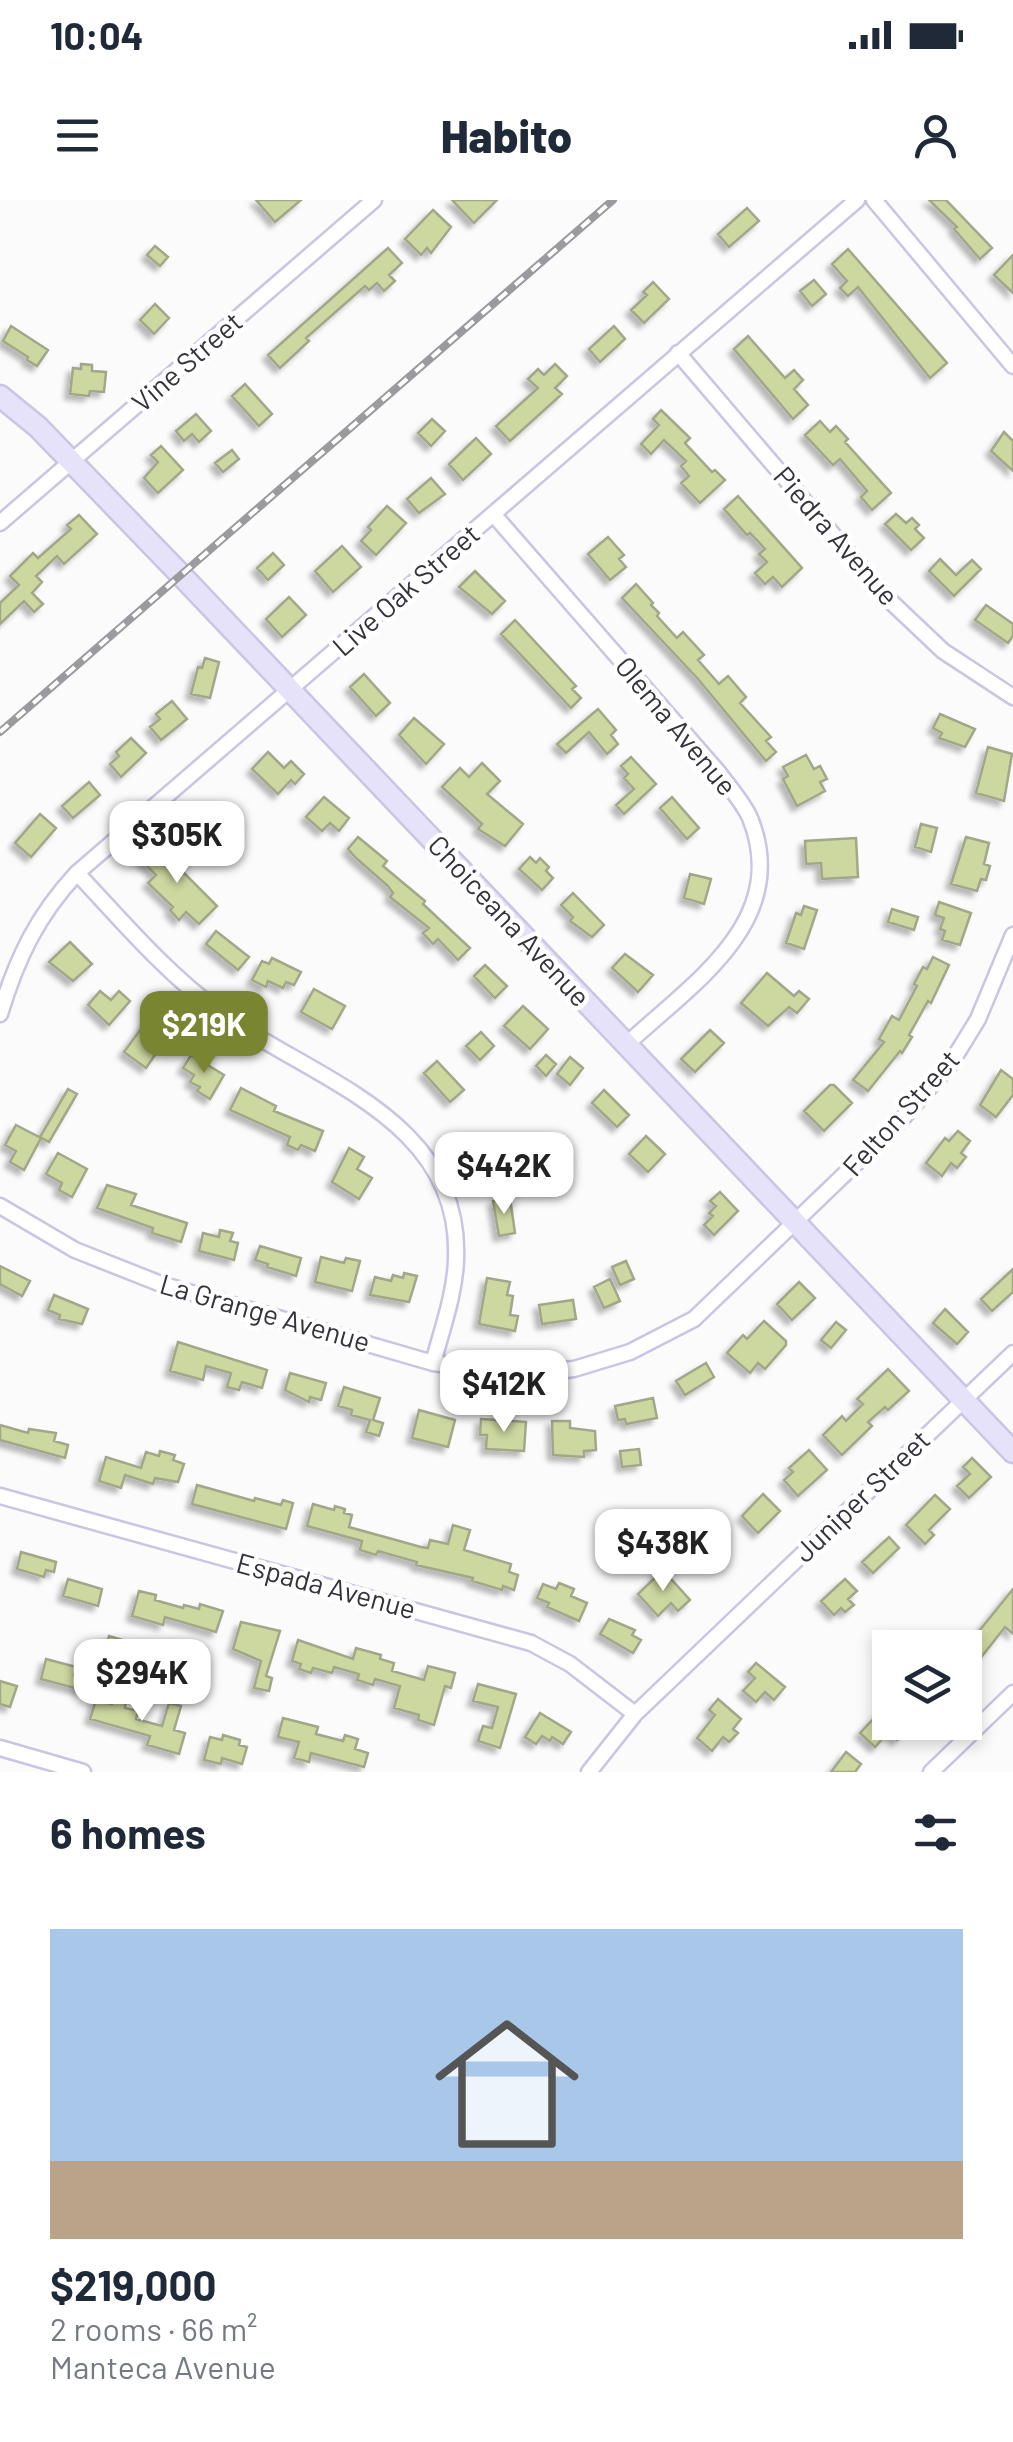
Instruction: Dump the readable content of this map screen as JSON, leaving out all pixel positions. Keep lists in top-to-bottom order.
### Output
{
  "streets": {
    "street": [
      "Vine Street",
      "Piedra Avenue",
      "Live Oak Street",
      "Olema Avenue",
      "Choiceana Avenue",
      "Felton Street",
      "La Grange Avenue",
      "Juniper Street",
      "Espada Avenue"
    ]
  },
  "crossings": [
    ["Vine Street", "Choiceana Avenue"],
    ["Piedra Avenue", "Live Oak Street"],
    ["Live Oak Street", "Olema Avenue"],
    ["Live Oak Street", "Choiceana Avenue"],
    ["Olema Avenue", "Choiceana Avenue"],
    ["Choiceana Avenue", "Felton Street"],
    ["Choiceana Avenue", "La Grange Avenue"],
    ["Choiceana Avenue", "Juniper Street"],
    ["Felton Street", "La Grange Avenue"],
    ["Juniper Street", "Espada Avenue"]
  ],
  "page": {
    "status": "10:04",
    "header": "Habito",
    "price": [
      "$305K",
      "$219K",
      "$442K",
      "$412K",
      "$438K",
      "$294K"
    ],
    "heading": "6 homes",
    "list": [
      {
        "name": "$219,000",
        "note": "2 rooms · 66 m² · Manteca Avenue"
      }
    ]
  }
}
